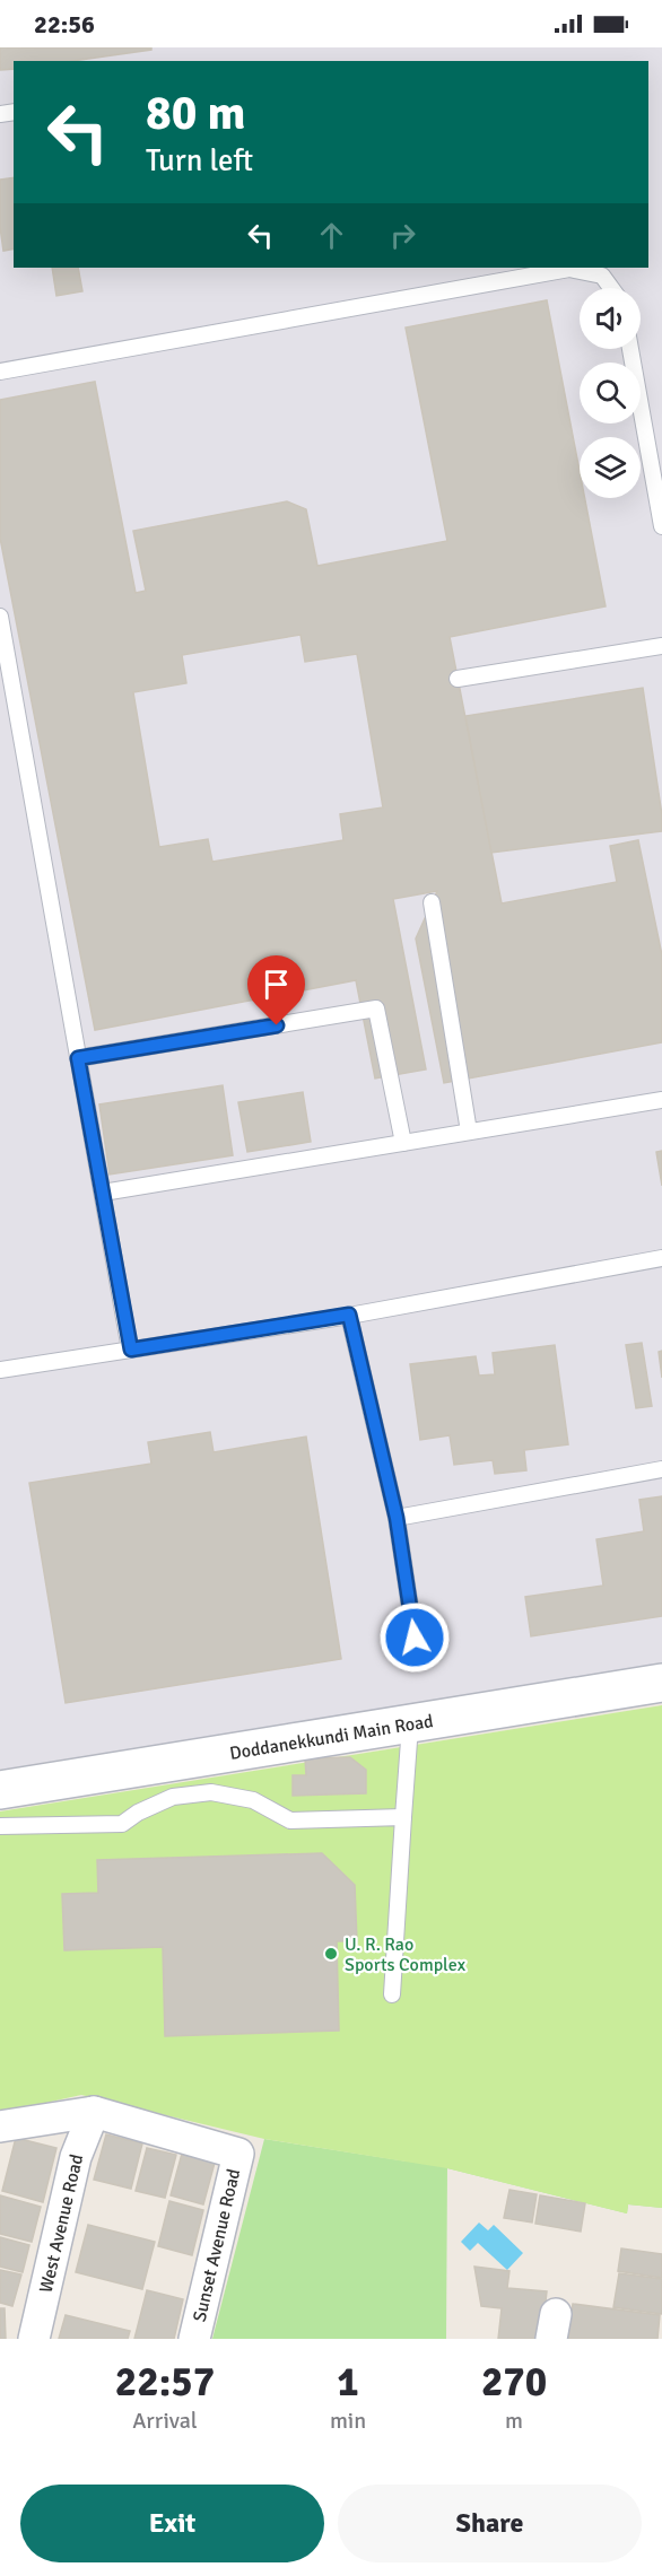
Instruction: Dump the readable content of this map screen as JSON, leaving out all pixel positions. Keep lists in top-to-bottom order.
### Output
{
  "streets": {
    "street": ["Doddanekkundi Main Road", "West Avenue Road", "Sunset Avenue Road"]
  },
  "crossings": [
    ["West Avenue Road", "Sunset Avenue Road"]
  ],
  "places": ["U. R. Rao Sports Complex"],
  "page": {
    "status": "22:56",
    "turn": ["80 m", "Turn left"],
    "eta": [
      "22:57",
      "Arrival",
      "1",
      "min",
      "270",
      "m"
    ],
    "buttons": ["Exit", "Share"]
  }
}
